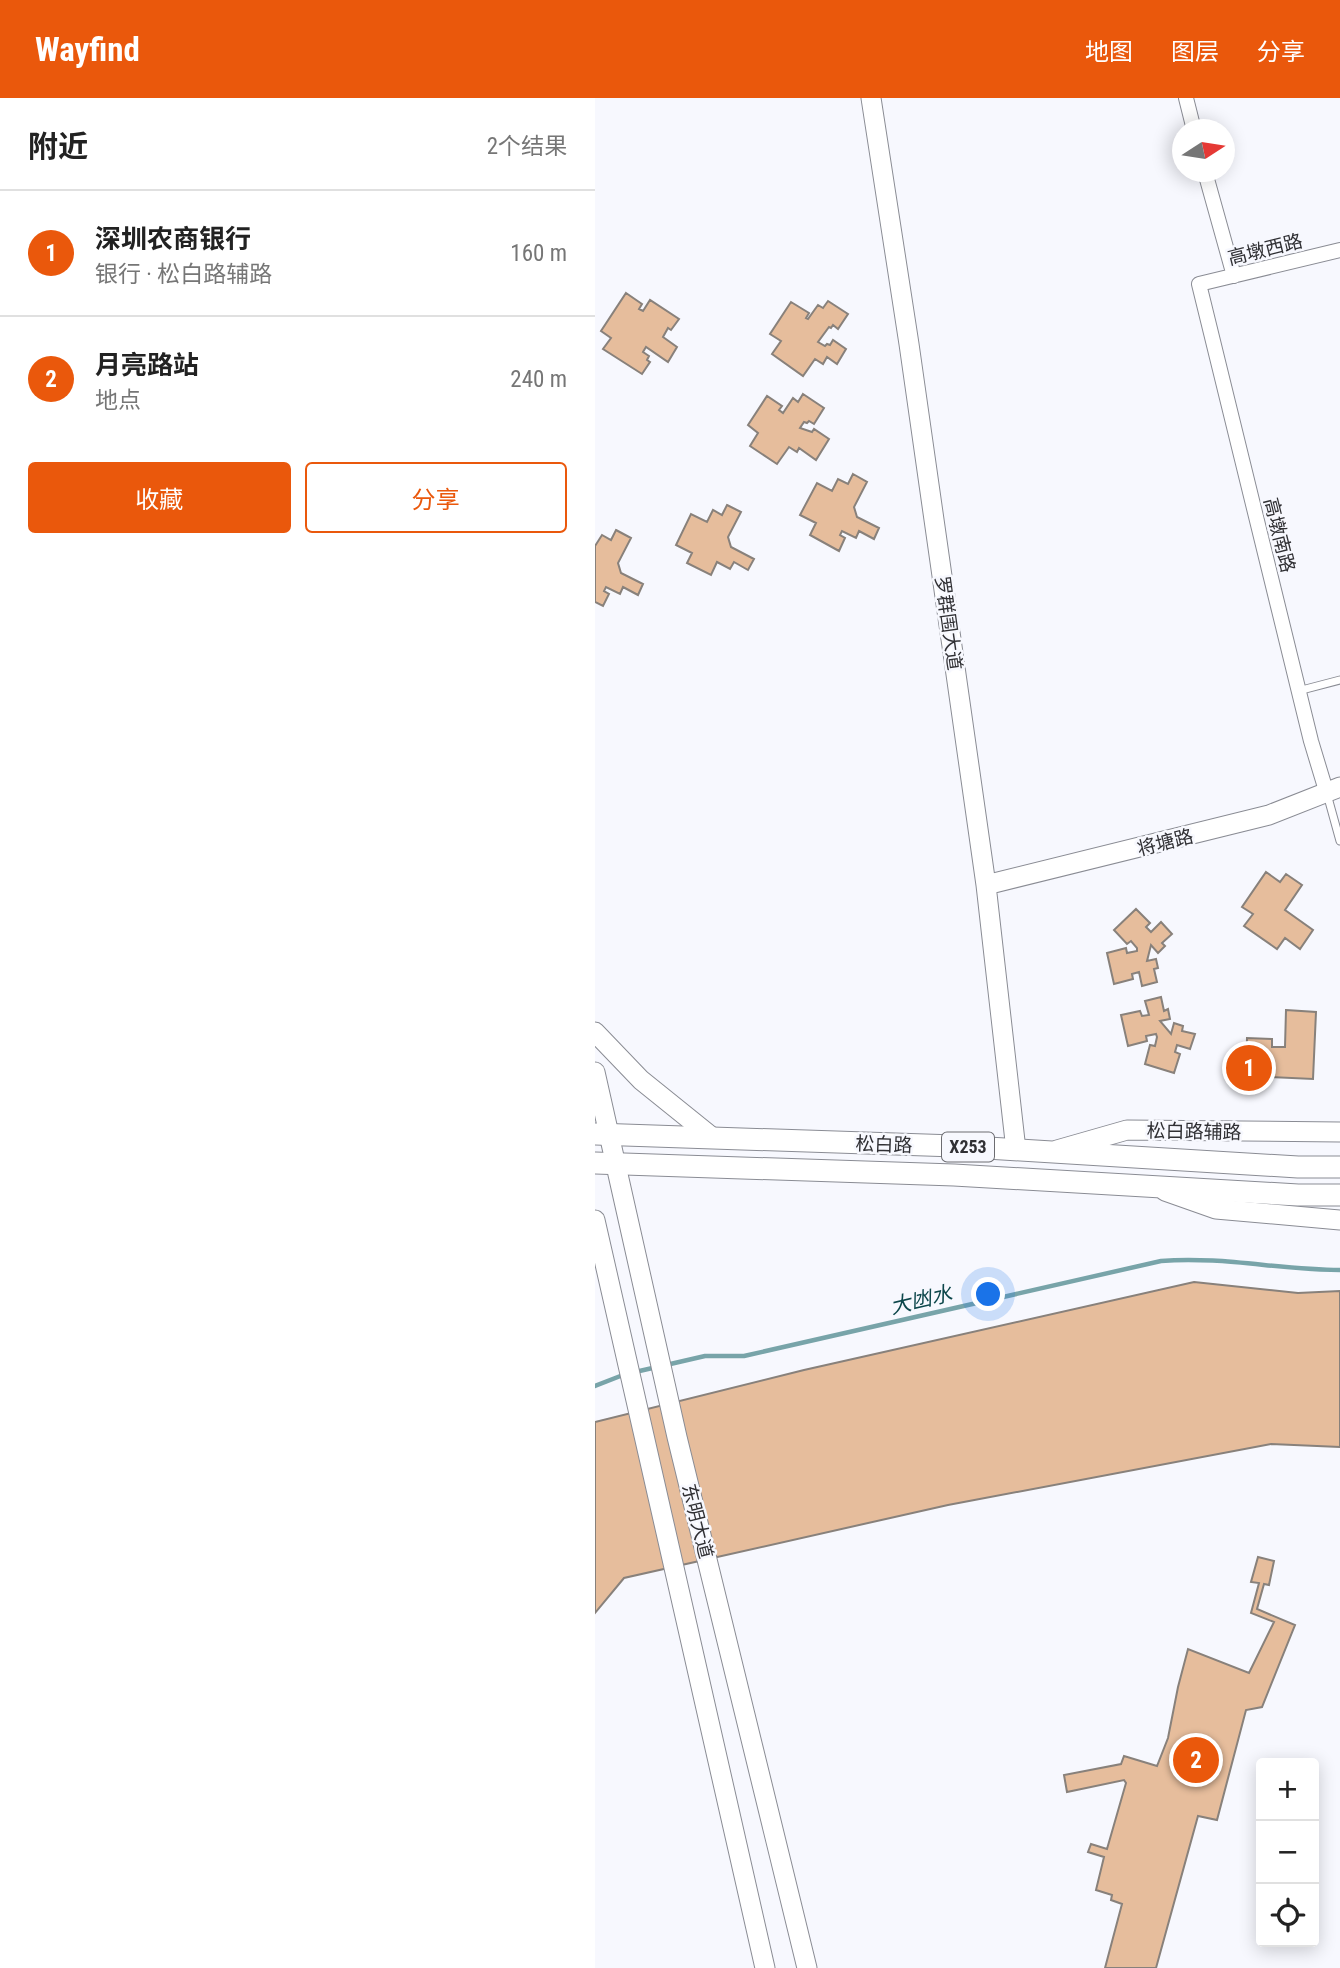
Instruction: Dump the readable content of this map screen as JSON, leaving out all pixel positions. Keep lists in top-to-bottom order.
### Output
{
  "streets": {
    "main road": [
      "罗群围大道",
      "将塘路",
      "松白路辅路",
      "松白路",
      "X253",
      "东明大道"
    ],
    "street": ["高墩西路", "高墩南路"]
  },
  "crossings": [
    ["高墩西路", "高墩南路"],
    ["高墩南路", "将塘路"],
    ["罗群围大道", "将塘路"],
    ["罗群围大道", "松白路"],
    ["松白路辅路", "松白路"],
    ["松白路", "东明大道"]
  ],
  "water": ["大凼水"],
  "north": "right",
  "page": {
    "header": "Wayfind",
    "nav": ["地图", "图层", "分享"],
    "heading": ["附近", "2个结果"],
    "list": [
      {
        "mark": "1",
        "name": "深圳农商银行",
        "note": "银行 · 松白路辅路",
        "value": "160 m"
      },
      {
        "mark": "2",
        "name": "月亮路站",
        "note": "地点",
        "value": "240 m"
      }
    ],
    "buttons": ["收藏", "分享"],
    "pins": ["1", "2"],
    "map_buttons": ["+", "−"]
  }
}
